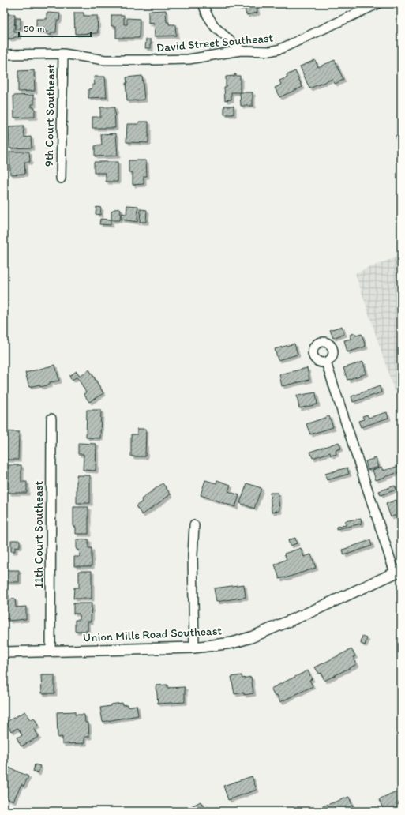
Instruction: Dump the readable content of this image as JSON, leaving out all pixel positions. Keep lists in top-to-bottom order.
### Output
{
  "streets": {
    "street": [
      "David Street Southeast",
      "9th Court Southeast",
      "11th Court Southeast",
      "Union Mills Road Southeast"
    ]
  },
  "crossings": [
    ["David Street Southeast", "9th Court Southeast"],
    ["11th Court Southeast", "Union Mills Road Southeast"]
  ],
  "scale_bar": "50 m"
}
